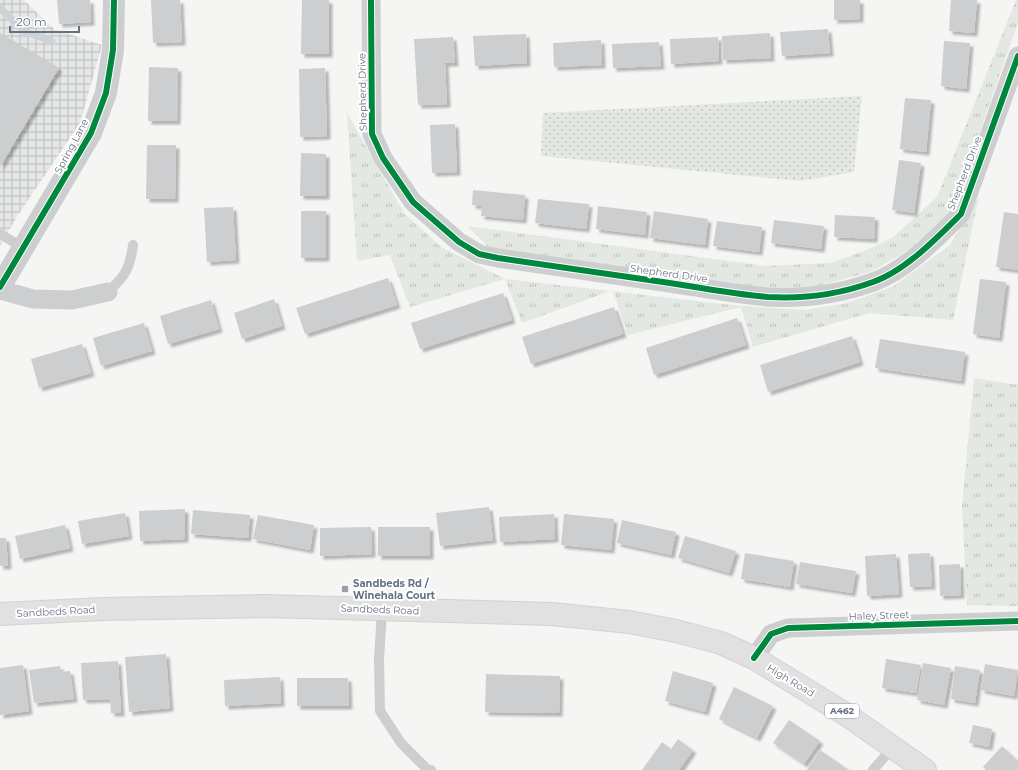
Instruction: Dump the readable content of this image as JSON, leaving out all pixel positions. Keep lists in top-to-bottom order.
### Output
{
  "streets": {
    "main road": ["Sandbeds Road", "High Road", "A462"],
    "street": ["Shepherd Drive", "Spring Lane", "Haley Street"]
  },
  "crossings": [
    ["Sandbeds Road", "Haley Street"],
    ["Sandbeds Road", "High Road"],
    ["Haley Street", "High Road"]
  ],
  "places": {
    "transit": ["Sandbeds Rd / Winehala Court"]
  },
  "scale_bar": "20 m"
}
